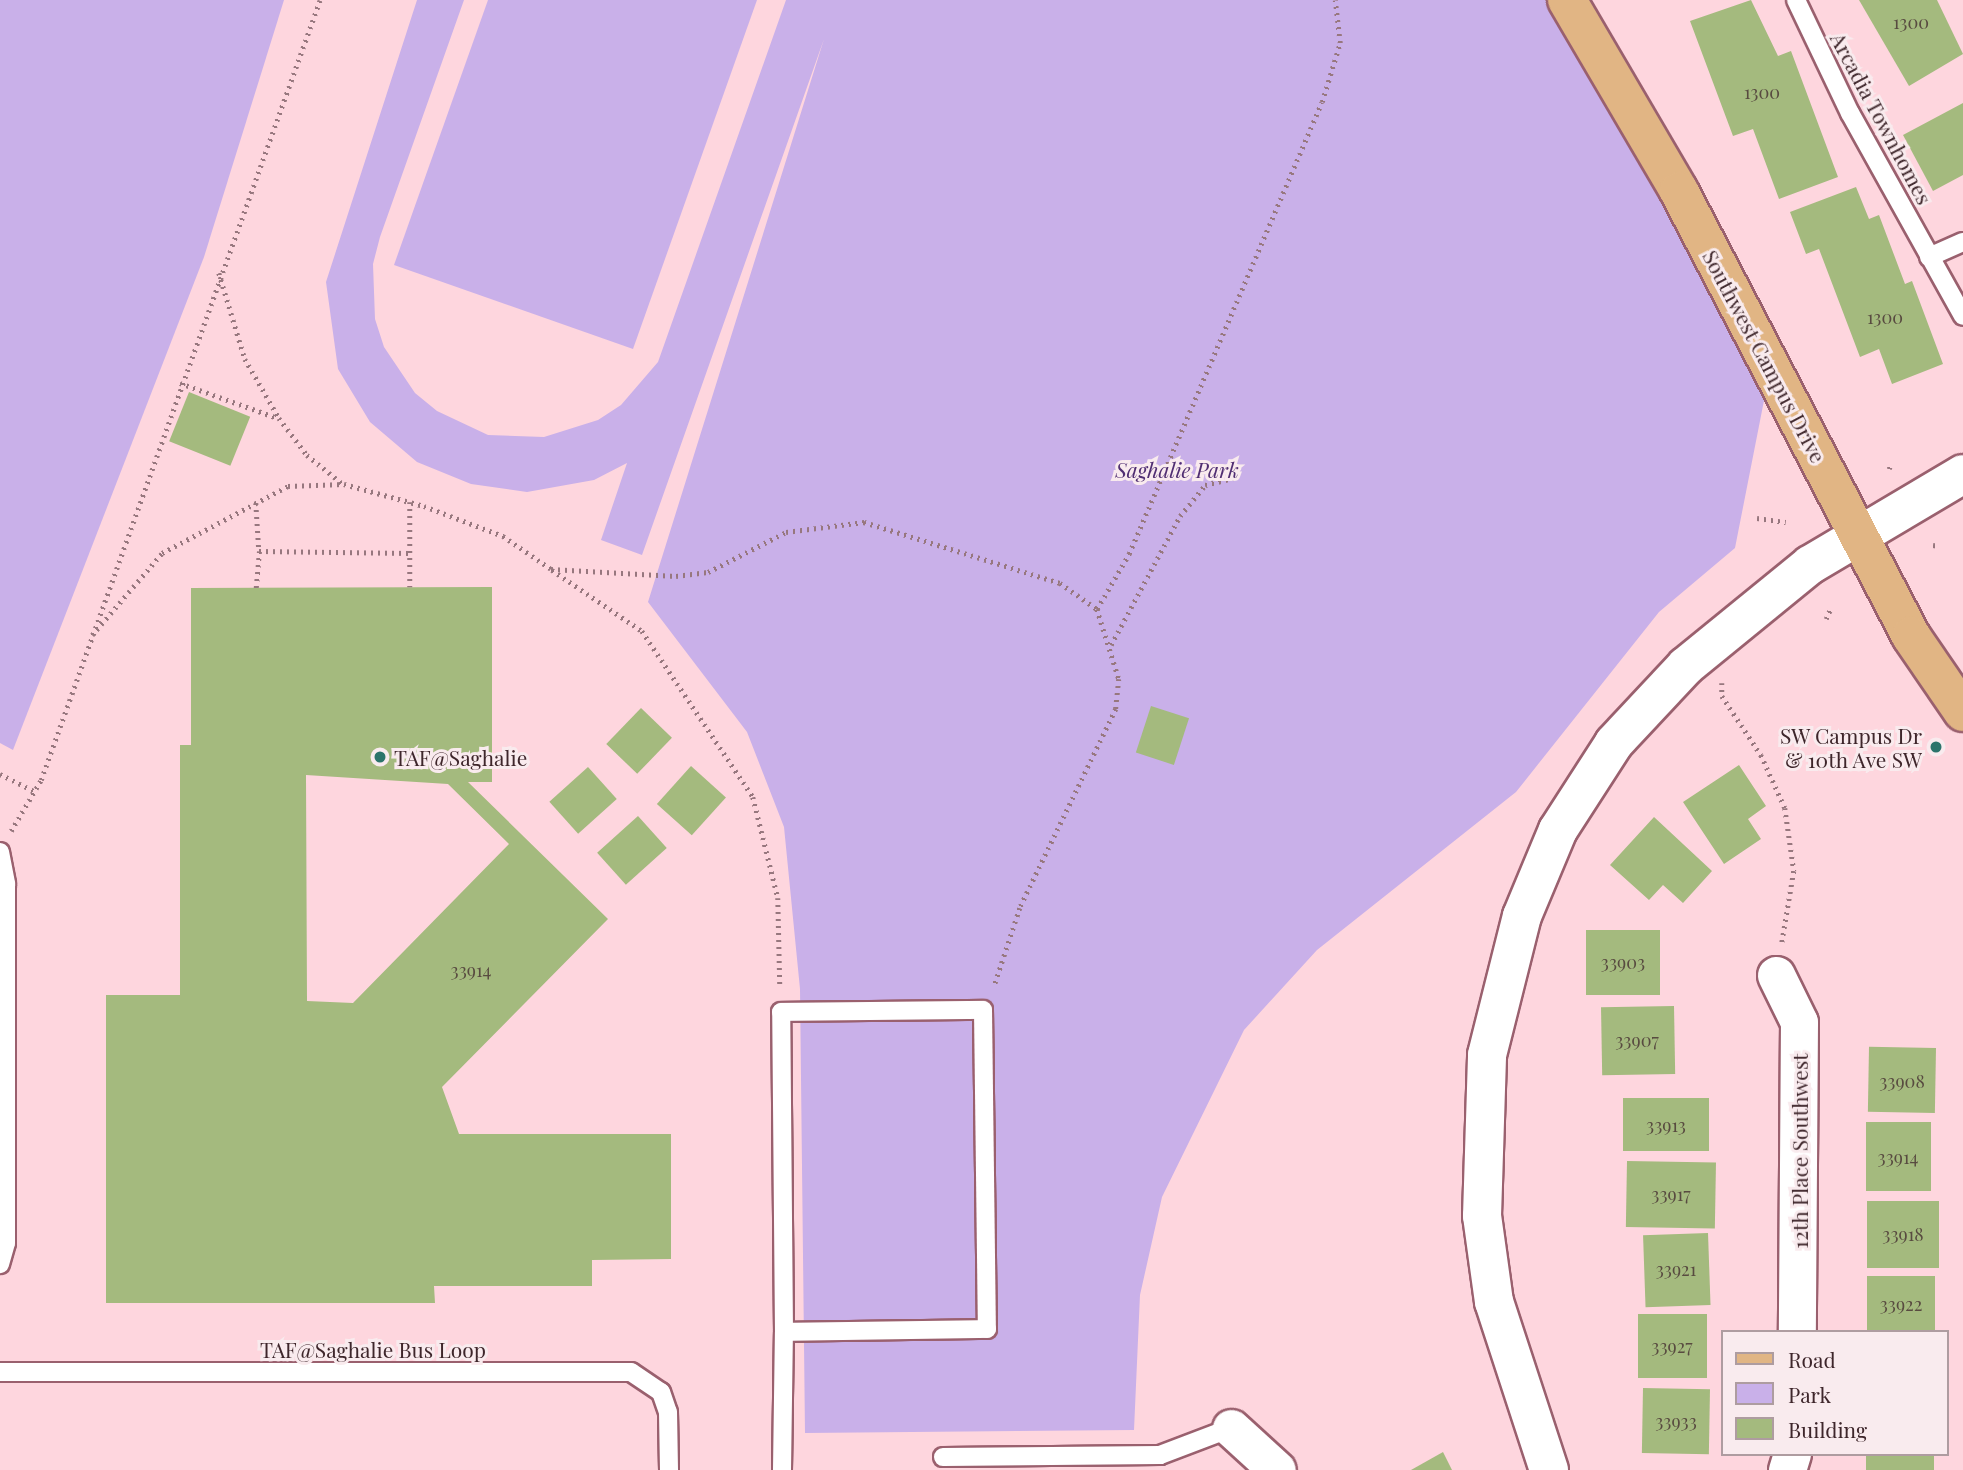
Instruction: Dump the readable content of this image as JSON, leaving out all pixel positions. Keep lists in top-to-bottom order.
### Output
{
  "streets": {
    "main road": ["Southwest Campus Drive"],
    "street": ["12th Place Southwest"],
    "lane": ["Arcadia Townhomes", "TAF@Saghalie Bus Loop"]
  },
  "parks": ["Saghalie Park"],
  "places": ["SW Campus Dr & 10th Ave SW", "TAF@Saghalie"],
  "house_numbers": [
    "1300",
    "1300",
    "1300",
    "33903",
    "33914",
    "33907",
    "33908",
    "33913",
    "33914",
    "33917",
    "33918",
    "33921",
    "33922",
    "33927",
    "33933"
  ],
  "legend": ["Road", "Park", "Building"]
}
